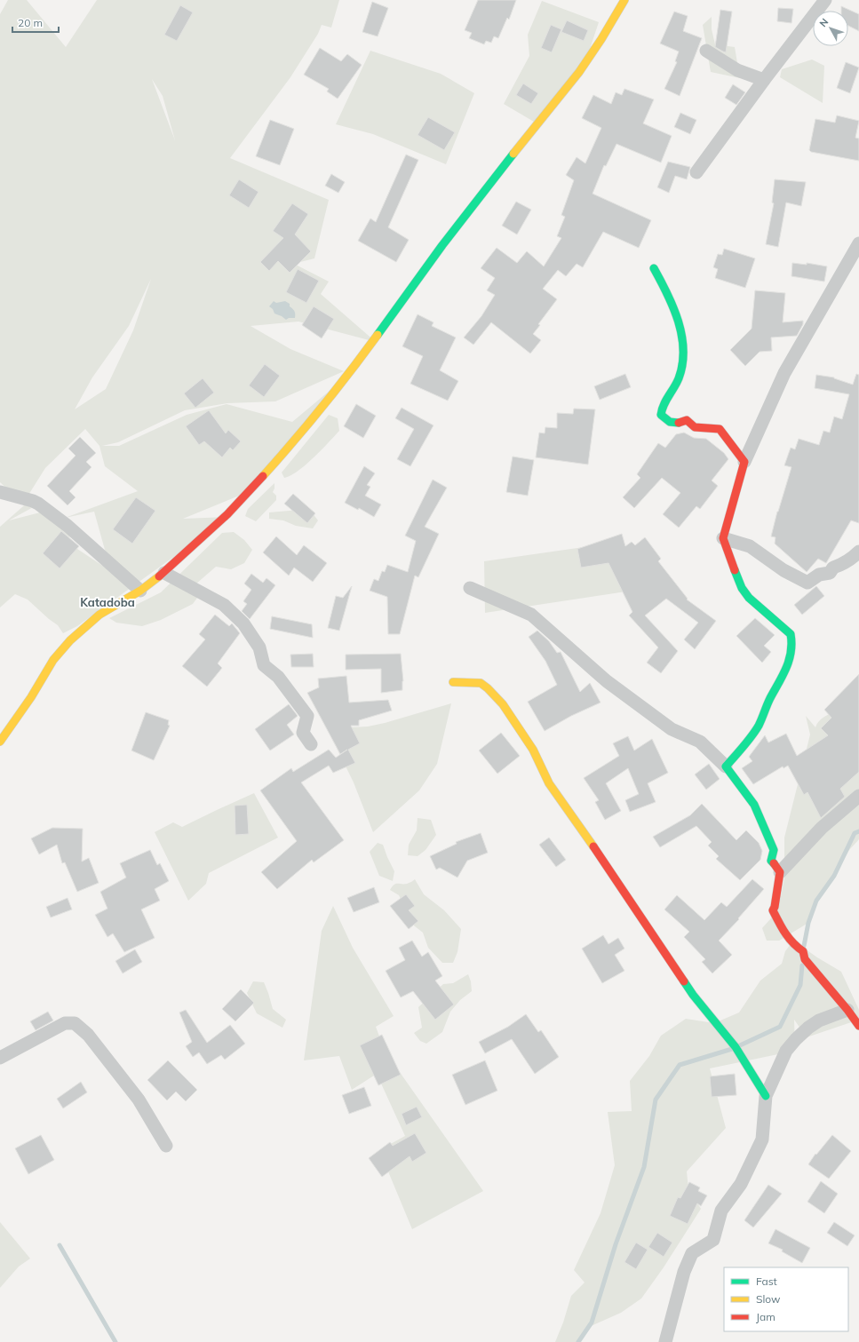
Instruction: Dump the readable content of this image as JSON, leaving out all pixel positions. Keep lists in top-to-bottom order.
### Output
{
  "districts": ["Katadoba"],
  "legend": ["Fast", "Slow", "Jam"],
  "scale_bar": "20 m",
  "north": "top left"
}
